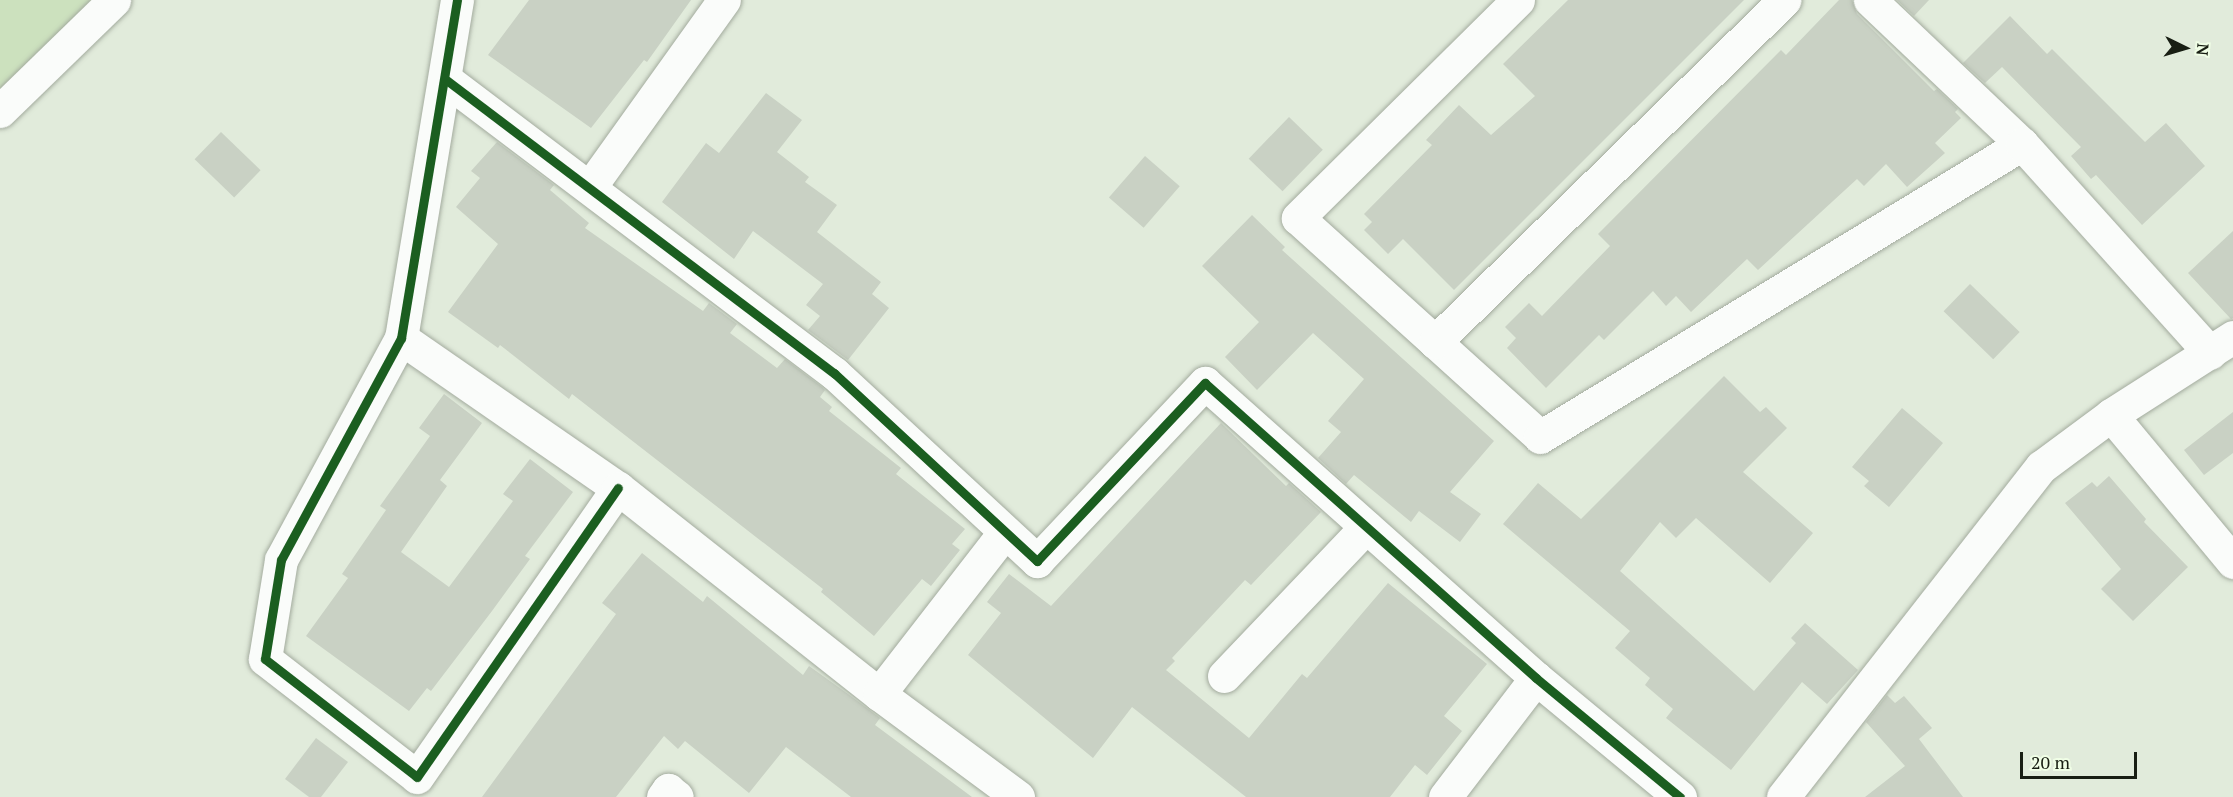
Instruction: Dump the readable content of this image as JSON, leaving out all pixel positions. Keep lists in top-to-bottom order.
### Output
{
  "scale_bar": "20 m",
  "north": "right"
}
